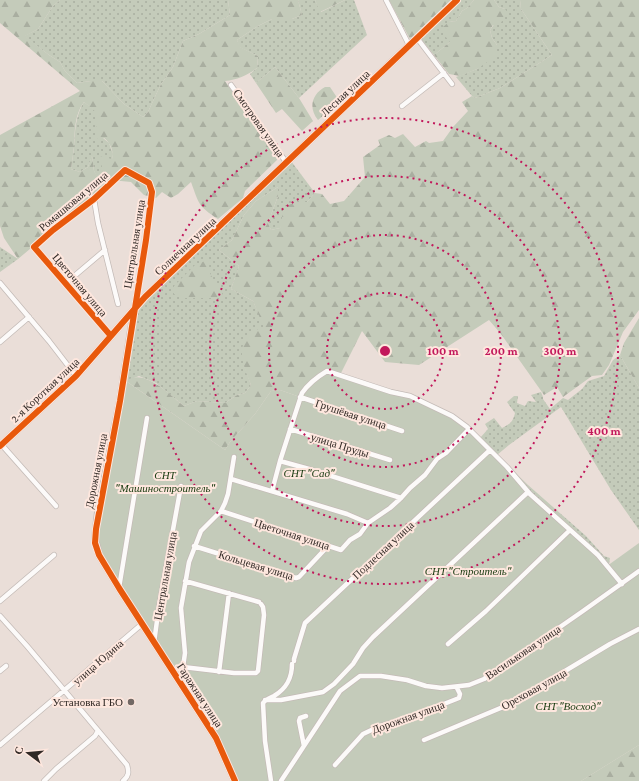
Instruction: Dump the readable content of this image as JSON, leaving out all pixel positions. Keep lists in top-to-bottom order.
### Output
{
  "streets": {
    "street": [
      "Лесная улица",
      "Смотровая улица",
      "Ромашковая улица",
      "Центральная улица",
      "Солнечная улица",
      "Цветочная улица",
      "2-я Короткая улица",
      "Грушёвая улица",
      "улица Пруды",
      "Дорожная улица",
      "Подлесная улица",
      "Кольцевая улица",
      "Васильковая улица",
      "улица Юдина",
      "Ореховая улица",
      "Гаражная улица"
    ]
  },
  "crossings": [
    ["Лесная улица", "Смотровая улица"],
    ["Лесная улица", "Солнечная улица"],
    ["Ромашковая улица", "Центральная улица"],
    ["Ромашковая улица", "Цветочная улица"],
    ["Центральная улица", "Солнечная улица"],
    ["Центральная улица", "2-я Короткая улица"],
    ["Центральная улица", "Дорожная улица"],
    ["Центральная улица", "Гаражная улица"],
    ["Солнечная улица", "2-я Короткая улица"],
    ["Солнечная улица", "Дорожная улица"],
    ["Цветочная улица", "2-я Короткая улица"],
    ["Цветочная улица", "Кольцевая улица"],
    ["2-я Короткая улица", "Дорожная улица"],
    ["Дорожная улица", "Васильковая улица"],
    ["Дорожная улица", "улица Юдина"],
    ["Дорожная улица", "Гаражная улица"],
    ["улица Юдина", "Гаражная улица"]
  ],
  "parks": [
    "СНТ \"Сад\"",
    "СНТ \"Машиностроитель\"",
    "СНТ \"Строитель\"",
    "СНТ \"Восход\""
  ],
  "places": ["Установка ГБО"],
  "north": "left",
  "rings": [
    "100 m",
    "200 m",
    "300 m",
    "400 m"
  ]
}
